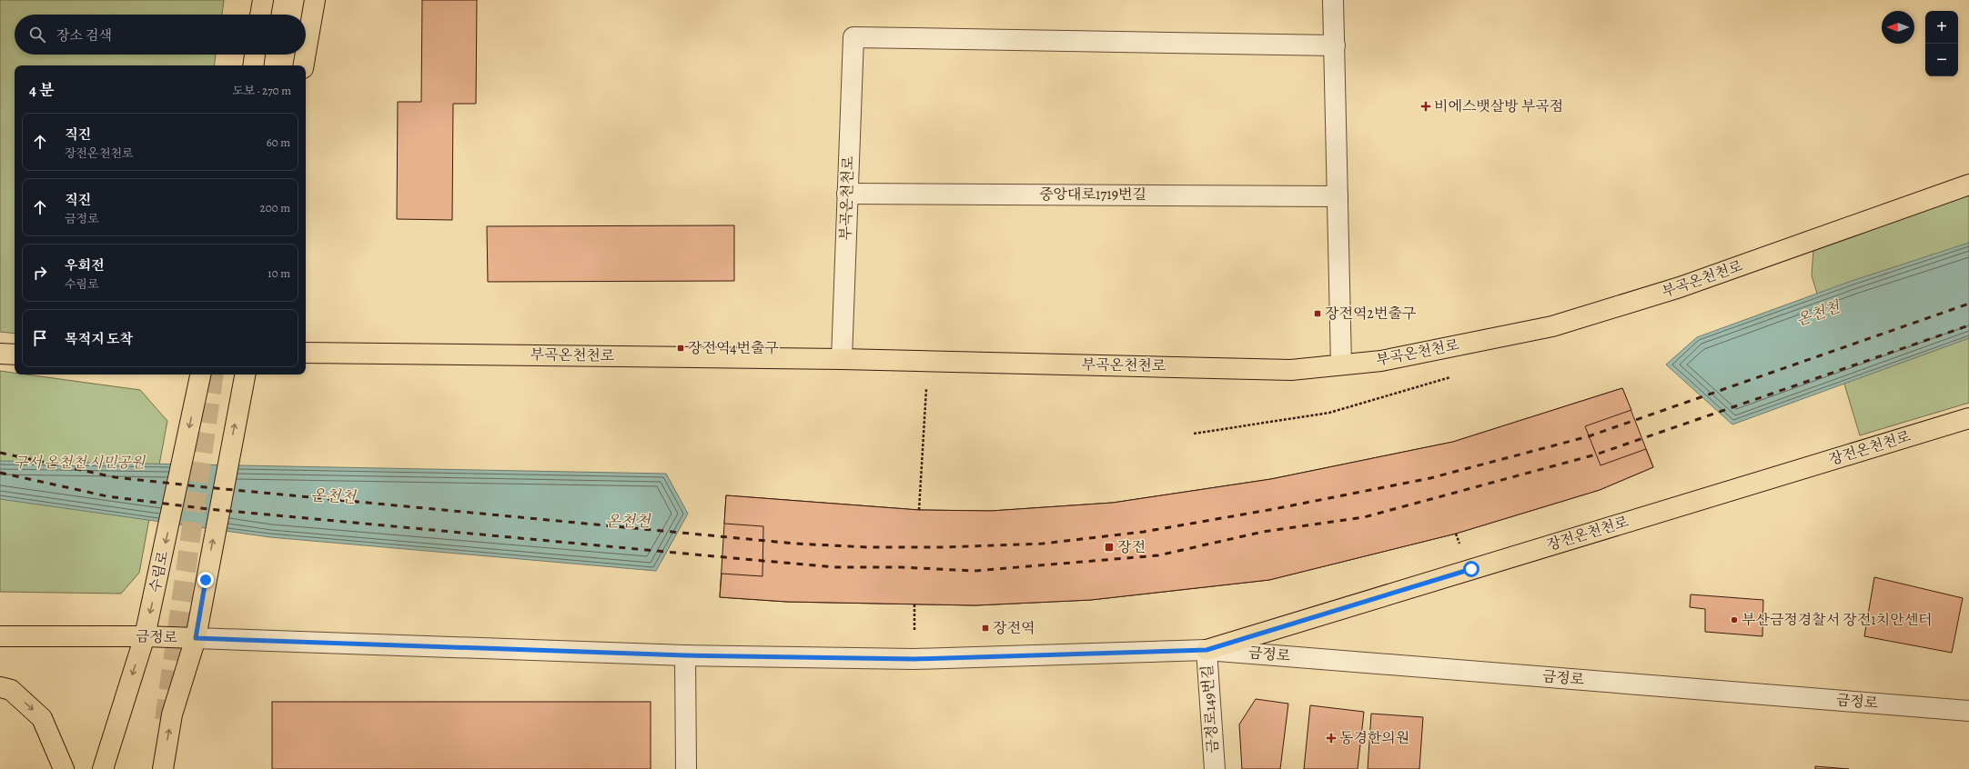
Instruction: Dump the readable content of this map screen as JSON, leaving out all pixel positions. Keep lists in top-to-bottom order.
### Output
{
  "streets": {
    "main road": [
      "부곡온천천로",
      "장전온천천로",
      "수림로",
      "금정로"
    ],
    "street": ["중앙대로1719번길", "금정로149번길"]
  },
  "crossings": [
    ["중앙대로1719번길", "부곡온천천로"],
    ["장전온천천로", "금정로"],
    ["장전온천천로", "금정로149번길"],
    ["수림로", "금정로"],
    ["금정로", "금정로149번길"]
  ],
  "water": ["온천천"],
  "parks": ["구서 온천천 시민공원"],
  "places": {
    "health": ["비에스뱃살방 부곡점", "동경한의원"],
    "transit": [
      "장전역2번출구",
      "장전역4번출구",
      "장전",
      "장전역"
    ],
    "other": ["부산금정경찰서 장전1치안센터"]
  },
  "north": "left",
  "page": {
    "map_buttons": ["+", "−"],
    "search": "장소 검색",
    "heading": ["4 분", "도보 · 270 m"],
    "list": [
      ["직진", "장전온천천로", "60 m"],
      ["직진", "금정로", "200 m"],
      ["우회전", "수림로", "10 m"],
      "목적지 도착"
    ]
  }
}
